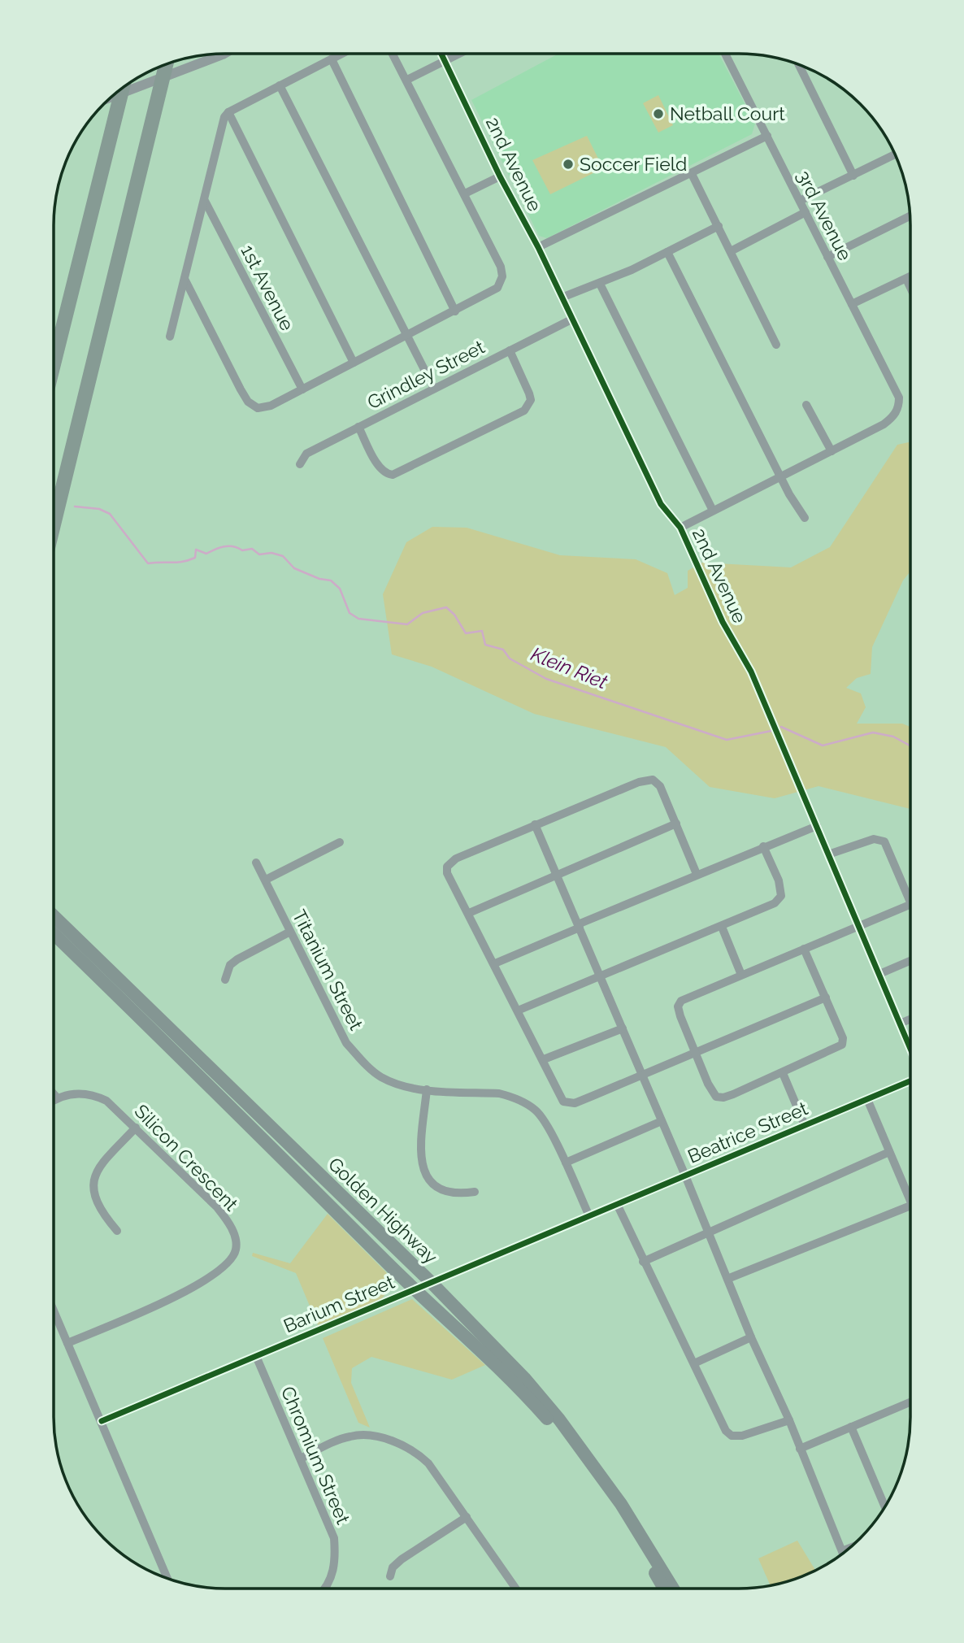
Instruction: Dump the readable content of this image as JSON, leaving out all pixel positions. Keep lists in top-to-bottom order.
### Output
{
  "streets": {
    "main road": ["Golden Highway"],
    "street": [
      "2nd Avenue",
      "3rd Avenue",
      "1st Avenue",
      "Grindley Street",
      "Titanium Street",
      "Beatrice Street",
      "Silicon Crescent",
      "Barium Street",
      "Chromium Street"
    ]
  },
  "crossings": [
    ["2nd Avenue", "Grindley Street"],
    ["Titanium Street", "Beatrice Street"],
    ["Titanium Street", "Barium Street"],
    ["Beatrice Street", "Barium Street"],
    ["Golden Highway", "Barium Street"],
    ["Barium Street", "Chromium Street"]
  ],
  "water": ["Klein Riet"],
  "places": ["Netball Court", "Soccer Field"]
}
